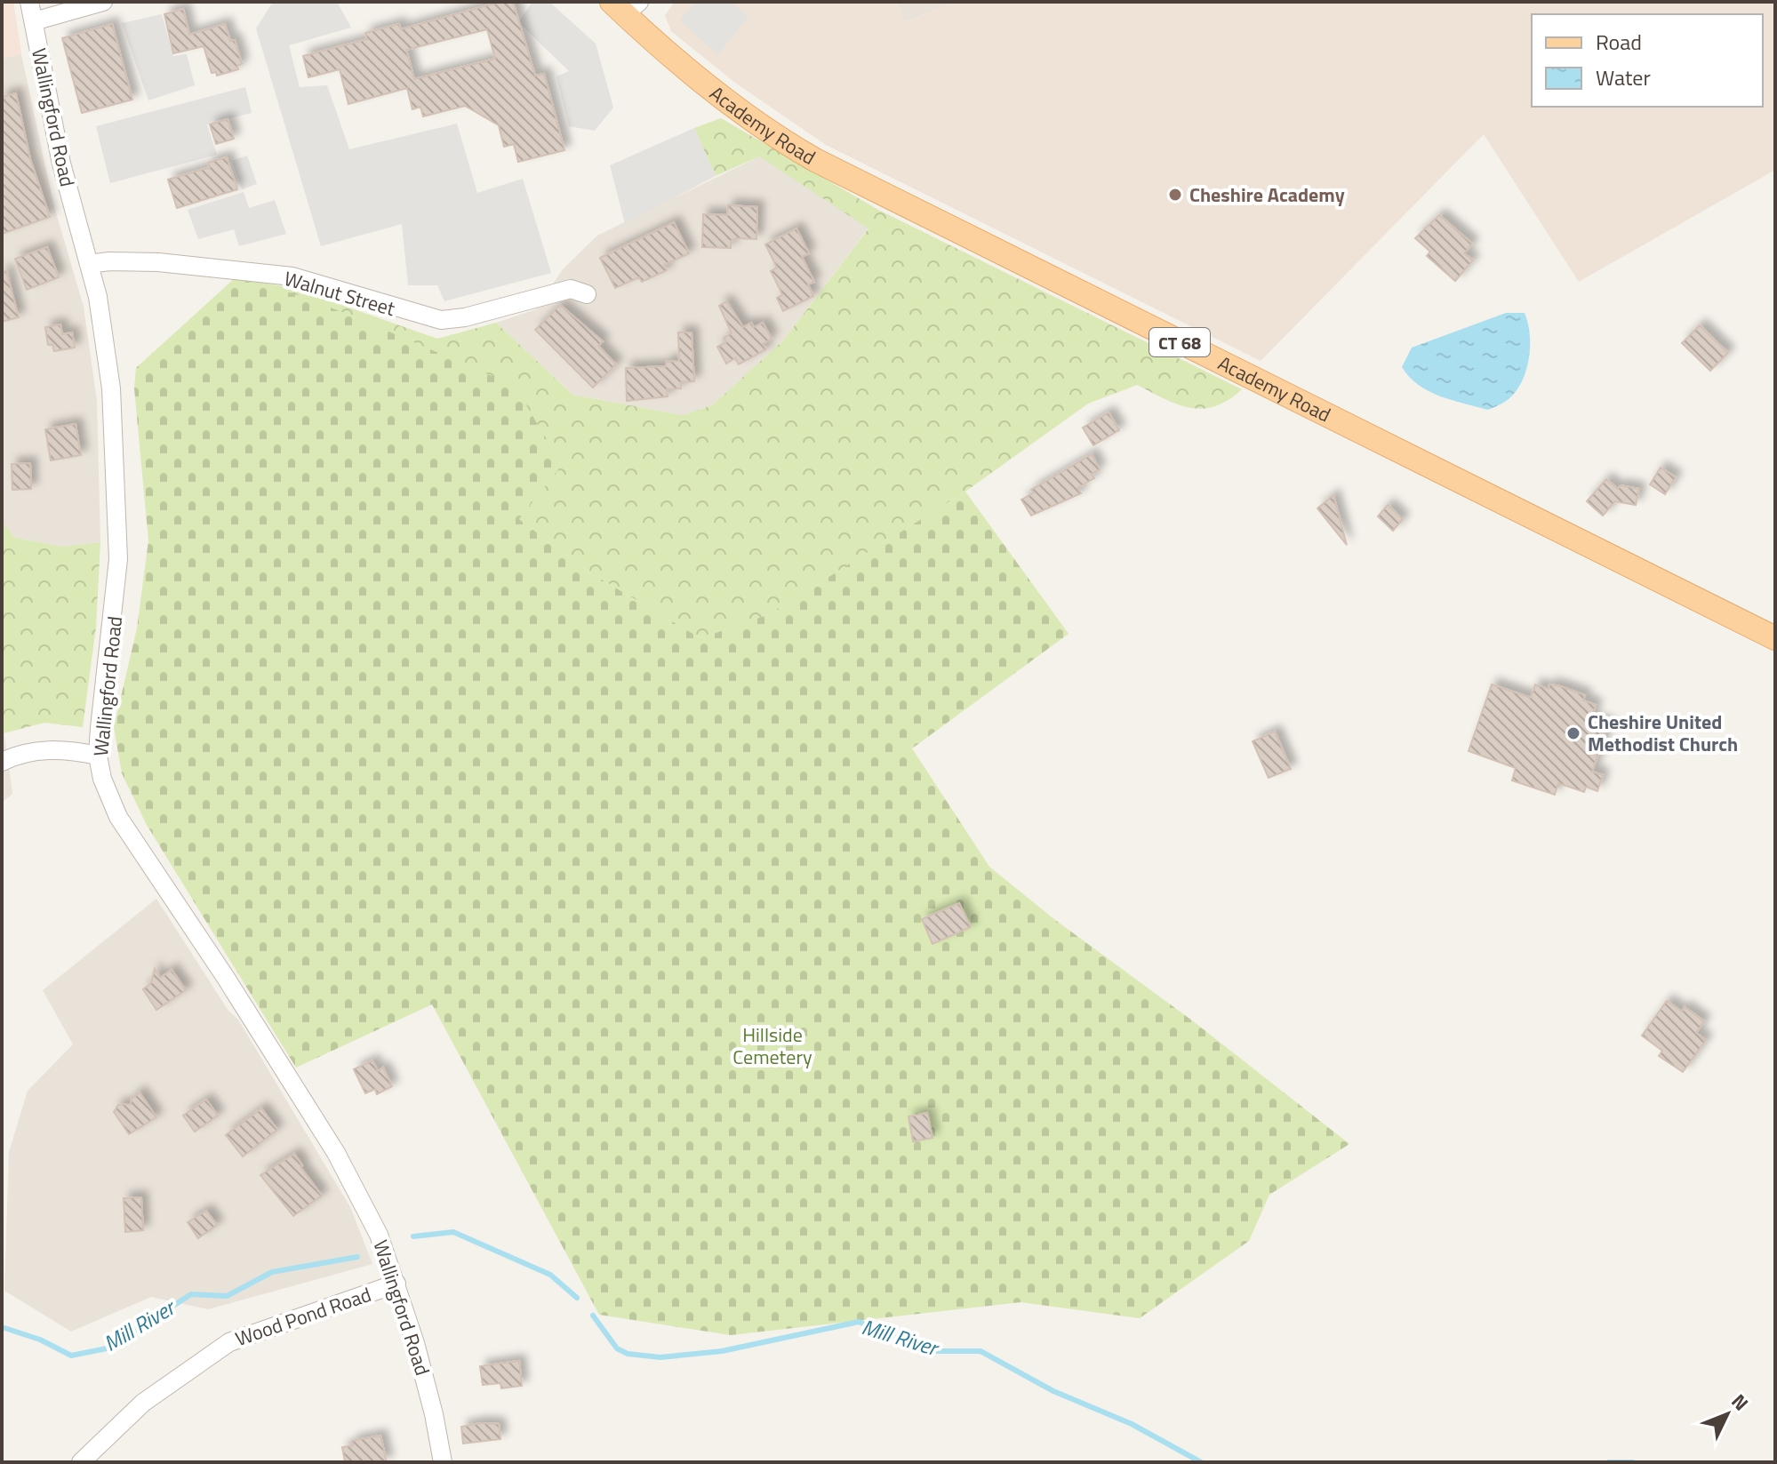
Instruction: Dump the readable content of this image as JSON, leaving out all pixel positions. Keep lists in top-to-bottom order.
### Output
{
  "streets": {
    "main road": ["Academy Road", "CT 68"],
    "street": ["Wallingford Road", "Walnut Street", "Wood Pond Road"]
  },
  "crossings": [
    ["Wallingford Road", "Walnut Street"],
    ["Wallingford Road", "Wood Pond Road"]
  ],
  "water": ["Mill River"],
  "parks": ["Hillside Cemetery"],
  "places": ["Cheshire Academy", "Cheshire United Methodist Church"],
  "legend": ["Road", "Water"],
  "north": "top right"
}
